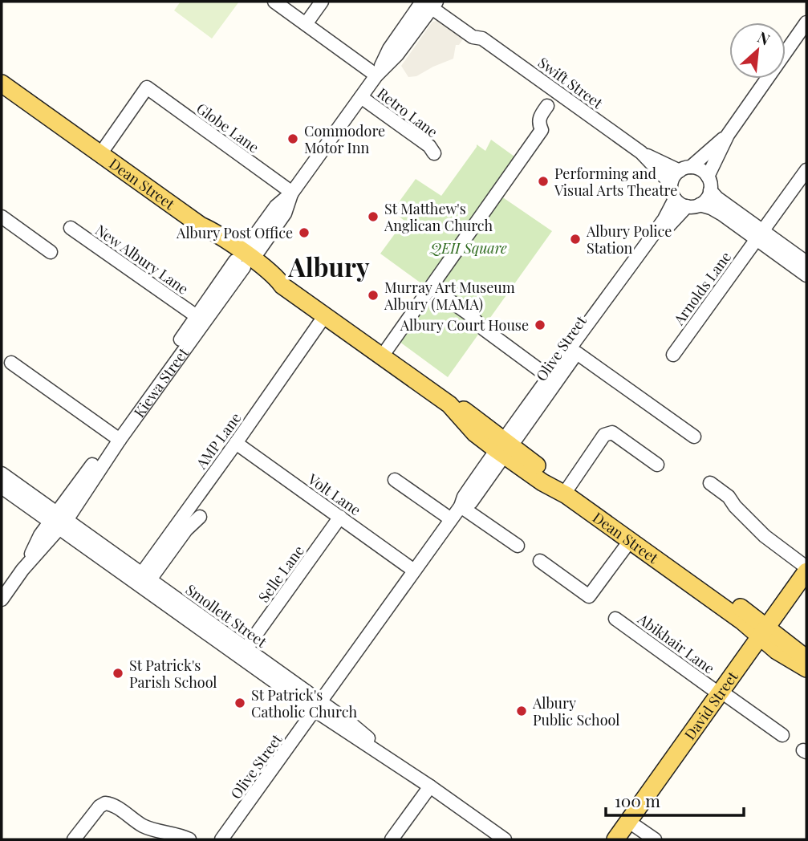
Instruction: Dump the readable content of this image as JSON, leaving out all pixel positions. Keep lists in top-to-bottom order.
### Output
{
  "streets": {
    "main road": ["Dean Street", "David Street"],
    "street": [
      "Swift Street",
      "Retro Lane",
      "Globe Lane",
      "New Albury Lane",
      "Arnolds Lane",
      "Olive Street",
      "Kiewa Street",
      "AMP Lane",
      "Volt Lane",
      "Selle Lane",
      "Smollett Street",
      "Abikhair Lane"
    ]
  },
  "crossings": [
    ["Swift Street", "Olive Street"],
    ["Swift Street", "Kiewa Street"],
    ["Retro Lane", "Kiewa Street"],
    ["Globe Lane", "Dean Street"],
    ["Globe Lane", "Kiewa Street"],
    ["Dean Street", "Olive Street"],
    ["Dean Street", "Kiewa Street"],
    ["Dean Street", "AMP Lane"],
    ["Dean Street", "David Street"],
    ["New Albury Lane", "Kiewa Street"],
    ["Olive Street", "Volt Lane"],
    ["Olive Street", "Smollett Street"],
    ["Kiewa Street", "Smollett Street"],
    ["AMP Lane", "Volt Lane"],
    ["AMP Lane", "Smollett Street"],
    ["Volt Lane", "Selle Lane"],
    ["Selle Lane", "Smollett Street"],
    ["Abikhair Lane", "David Street"]
  ],
  "districts": ["Albury"],
  "parks": ["QEII Square"],
  "places": [
    "Commodore Motor Inn",
    "Performing and Visual Arts Theatre",
    "St Matthew's Anglican Church",
    "Albury Post Office",
    "Albury Police Station",
    "Murray Art Museum Albury (MAMA)",
    "Albury Court House",
    "St Patrick's Parish School",
    "St Patrick's Catholic Church",
    "Albury Public School"
  ],
  "scale_bar": "100 m",
  "north": "top right"
}
